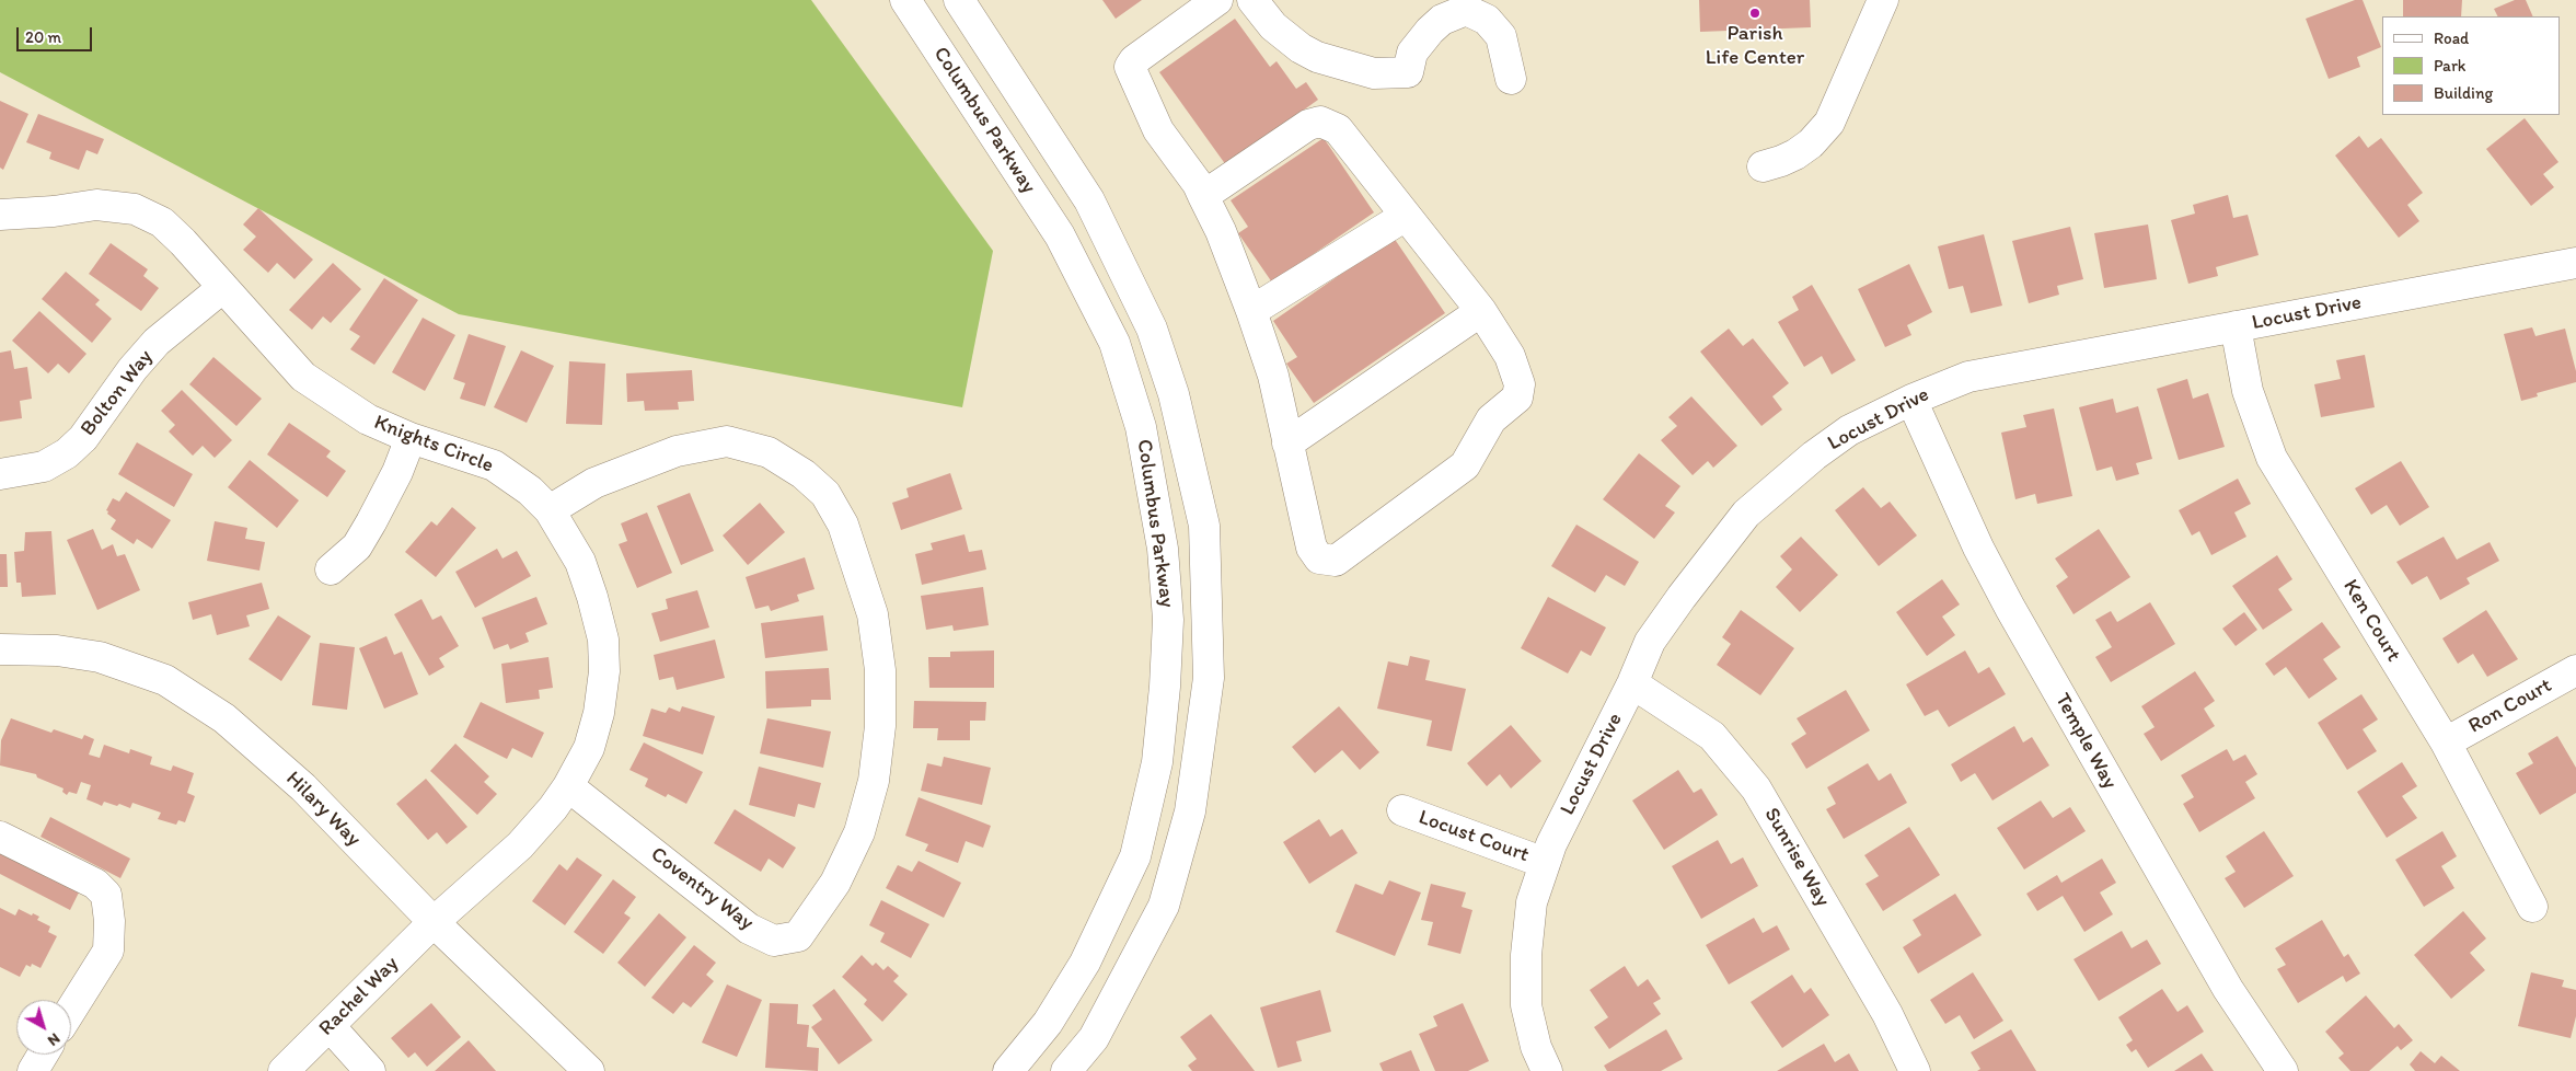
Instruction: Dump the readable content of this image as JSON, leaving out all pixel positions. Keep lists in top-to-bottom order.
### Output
{
  "streets": {
    "street": [
      "Columbus Parkway",
      "Locust Drive",
      "Bolton Way",
      "Knights Circle",
      "Ken Court",
      "Ron Court",
      "Temple Way",
      "Hilary Way",
      "Locust Court",
      "Sunrise Way",
      "Coventry Way",
      "Rachel Way"
    ]
  },
  "crossings": [
    ["Locust Drive", "Ken Court"],
    ["Locust Drive", "Temple Way"],
    ["Locust Drive", "Locust Court"],
    ["Locust Drive", "Sunrise Way"],
    ["Bolton Way", "Knights Circle"],
    ["Knights Circle", "Hilary Way"],
    ["Knights Circle", "Coventry Way"],
    ["Knights Circle", "Rachel Way"],
    ["Ken Court", "Ron Court"],
    ["Hilary Way", "Rachel Way"]
  ],
  "places": ["Parish Life Center"],
  "legend": ["Road", "Park", "Building"],
  "scale_bar": "20 m",
  "north": "bottom right"
}
